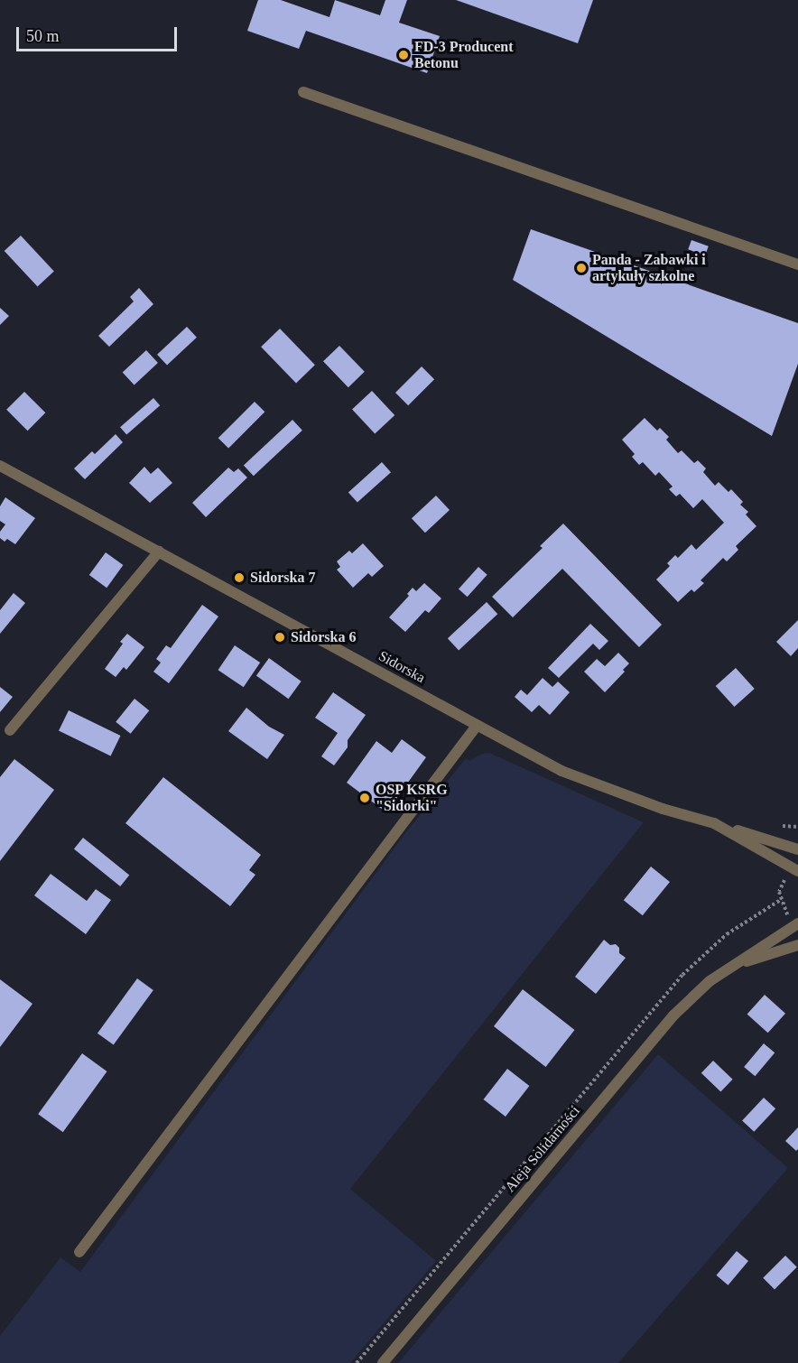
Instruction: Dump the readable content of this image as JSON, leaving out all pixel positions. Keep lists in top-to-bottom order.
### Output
{
  "streets": {
    "street": ["Sidorska", "Aleja Solidarności"]
  },
  "places": [
    "FD-3 Producent Betonu",
    "Panda - Zabawki i artykuły szkolne",
    "Sidorska 7",
    "Sidorska 6",
    "OSP KSRG \"Sidorki\""
  ],
  "scale_bar": "50 m"
}
